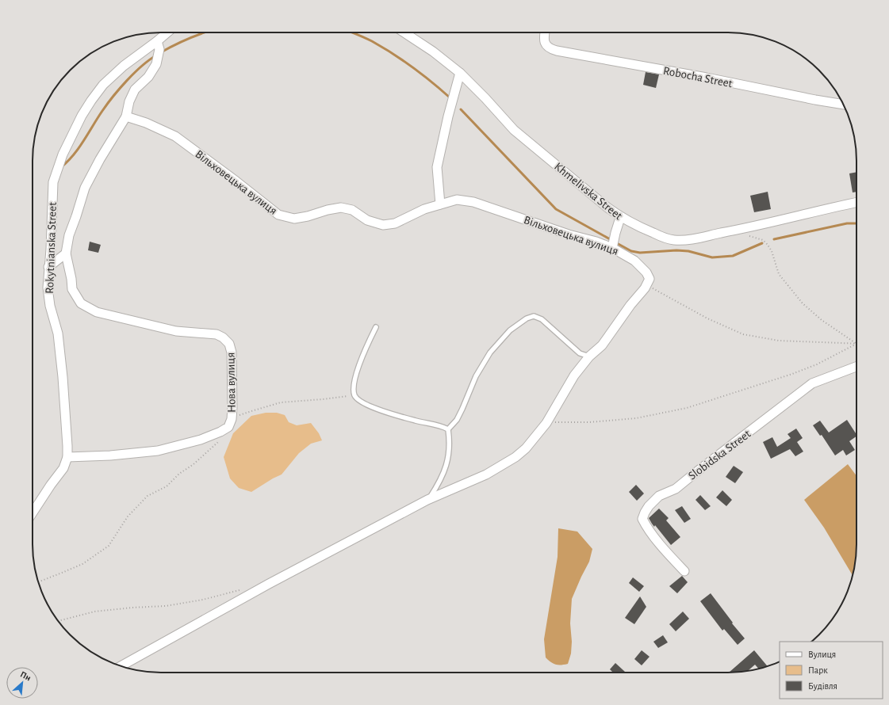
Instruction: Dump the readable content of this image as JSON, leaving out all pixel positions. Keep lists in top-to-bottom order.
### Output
{
  "streets": {
    "street": [
      "Robocha Street",
      "Вільховецька вулиця",
      "Khmelivska Street",
      "Rokytnianska Street",
      "Нова вулиця",
      "Slobidska Street"
    ]
  },
  "crossings": [
    ["Rokytnianska Street", "Нова вулиця"]
  ],
  "legend": ["Вулиця", "Парк", "Будівля"],
  "north": "top right"
}
